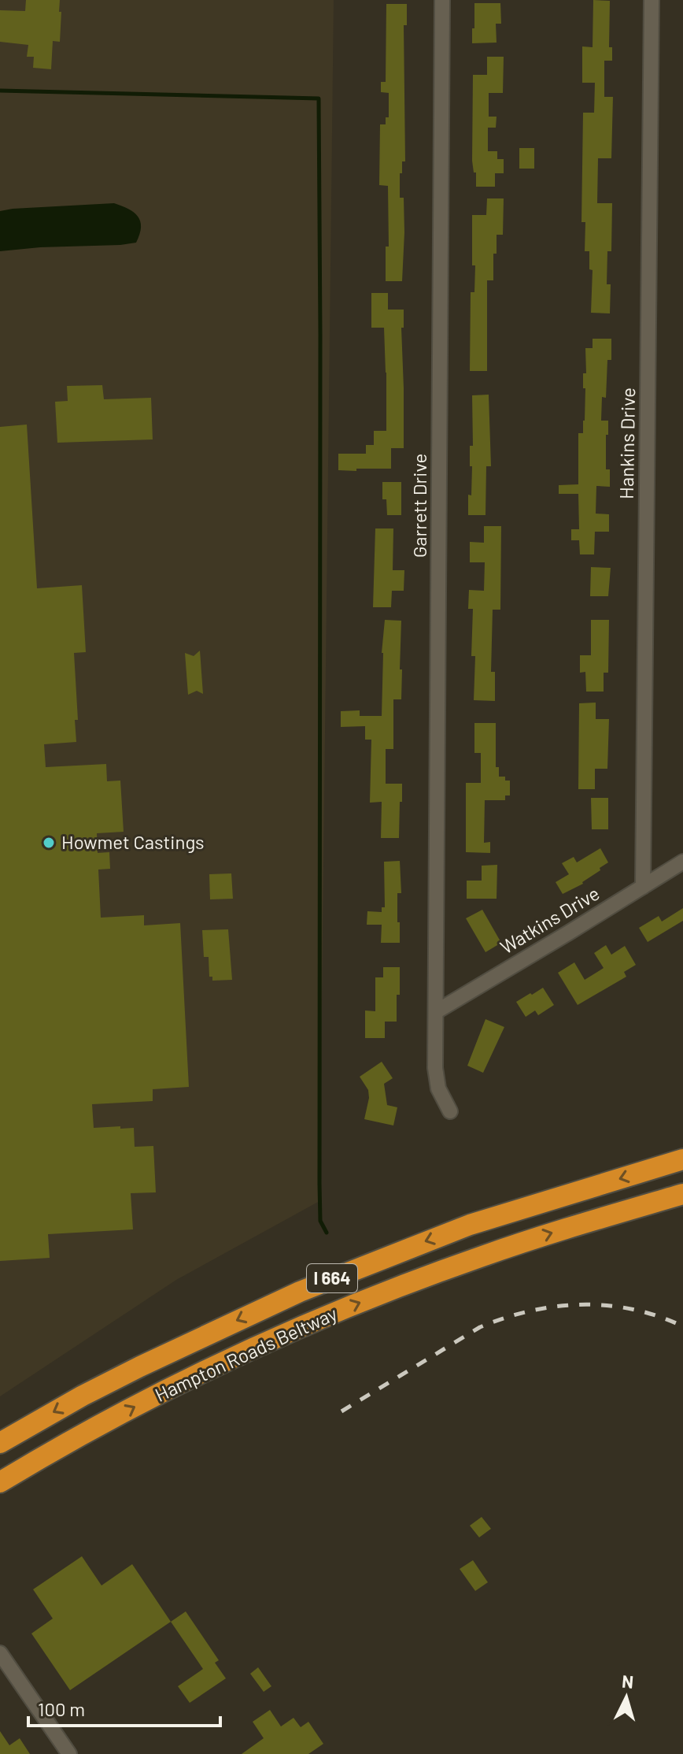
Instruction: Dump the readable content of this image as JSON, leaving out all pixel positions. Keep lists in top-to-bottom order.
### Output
{
  "streets": {
    "highway": ["I 664", "Hampton Roads Beltway"],
    "street": ["Hankins Drive", "Garrett Drive", "Watkins Drive"]
  },
  "crossings": [
    ["Hankins Drive", "Watkins Drive"],
    ["Garrett Drive", "Watkins Drive"]
  ],
  "places": ["Howmet Castings"],
  "scale_bar": "100 m",
  "north": "top"
}
